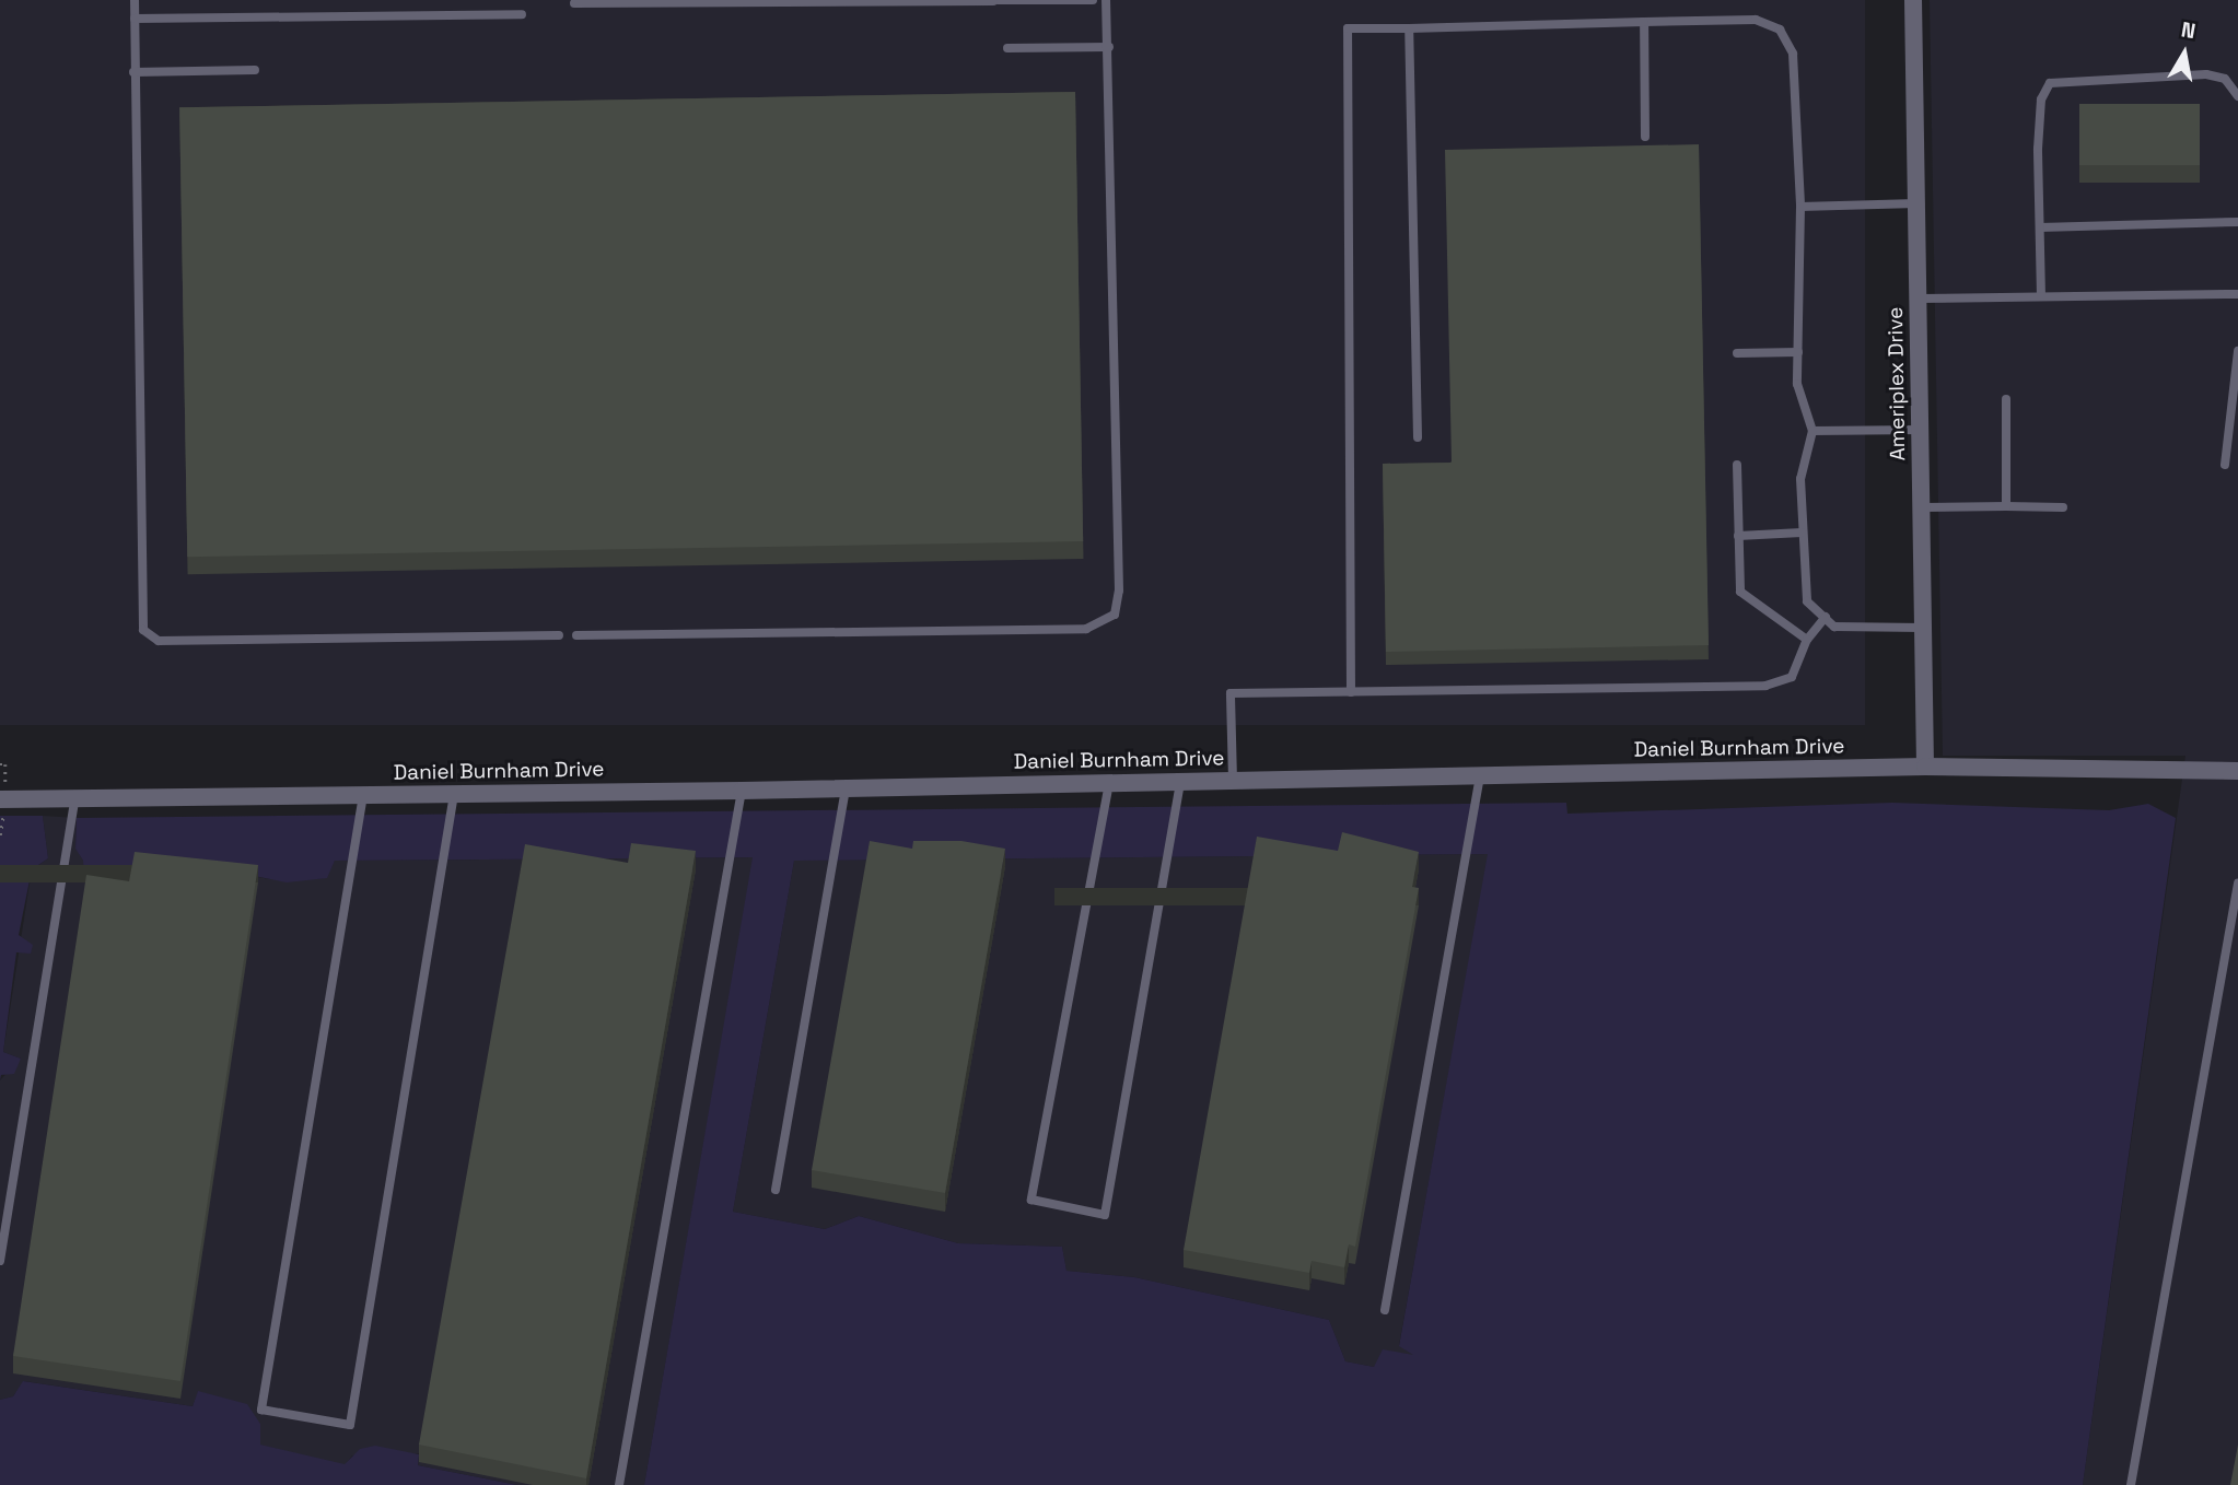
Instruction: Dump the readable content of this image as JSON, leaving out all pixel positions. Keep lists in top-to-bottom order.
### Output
{
  "streets": {
    "street": ["Ameriplex Drive", "Daniel Burnham Drive"]
  },
  "crossings": [
    ["Ameriplex Drive", "Daniel Burnham Drive"]
  ],
  "north": "top"
}
